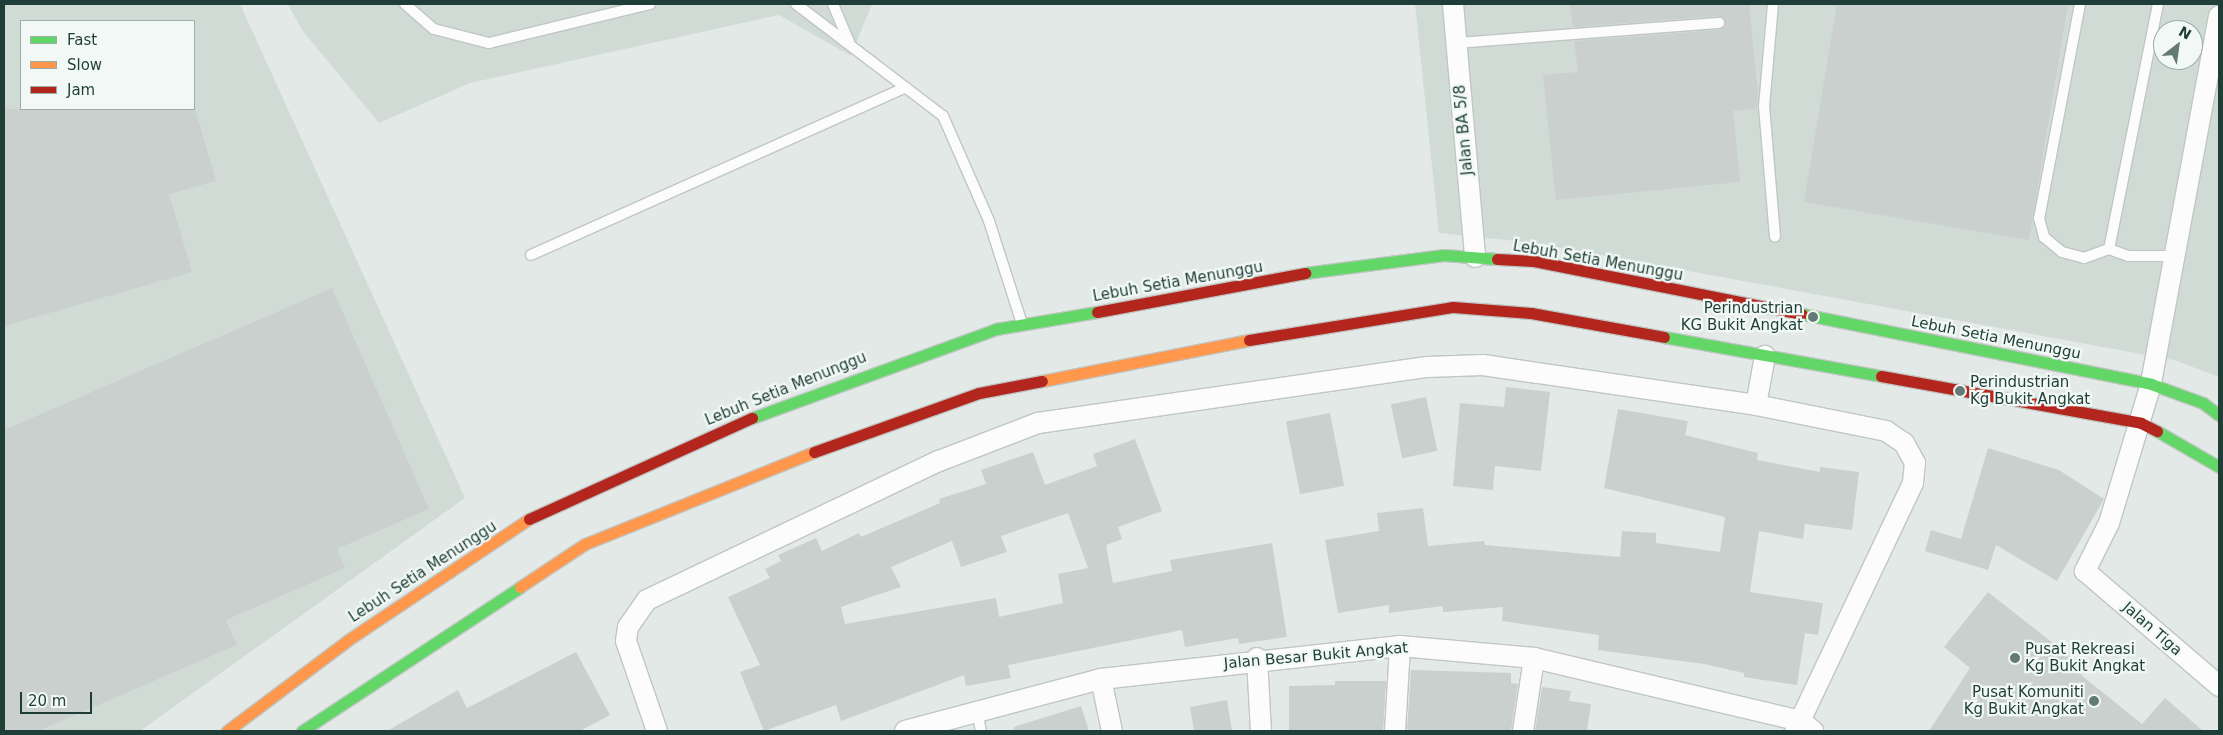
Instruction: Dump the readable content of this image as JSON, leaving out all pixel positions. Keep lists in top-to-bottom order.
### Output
{
  "streets": {
    "street": [
      "Jalan BA 5/8",
      "Lebuh Setia Menunggu",
      "Jalan Tiga",
      "Jalan Besar Bukit Angkat"
    ]
  },
  "crossings": [
    ["Jalan BA 5/8", "Lebuh Setia Menunggu"]
  ],
  "places": [
    "Perindustrian KG Bukit Angkat",
    "Perindustrian Kg Bukit Angkat",
    "Pusat Rekreasi Kg Bukit Angkat",
    "Pusat Komuniti Kg Bukit Angkat"
  ],
  "legend": ["Fast", "Slow", "Jam"],
  "scale_bar": "20 m",
  "north": "top right"
}
